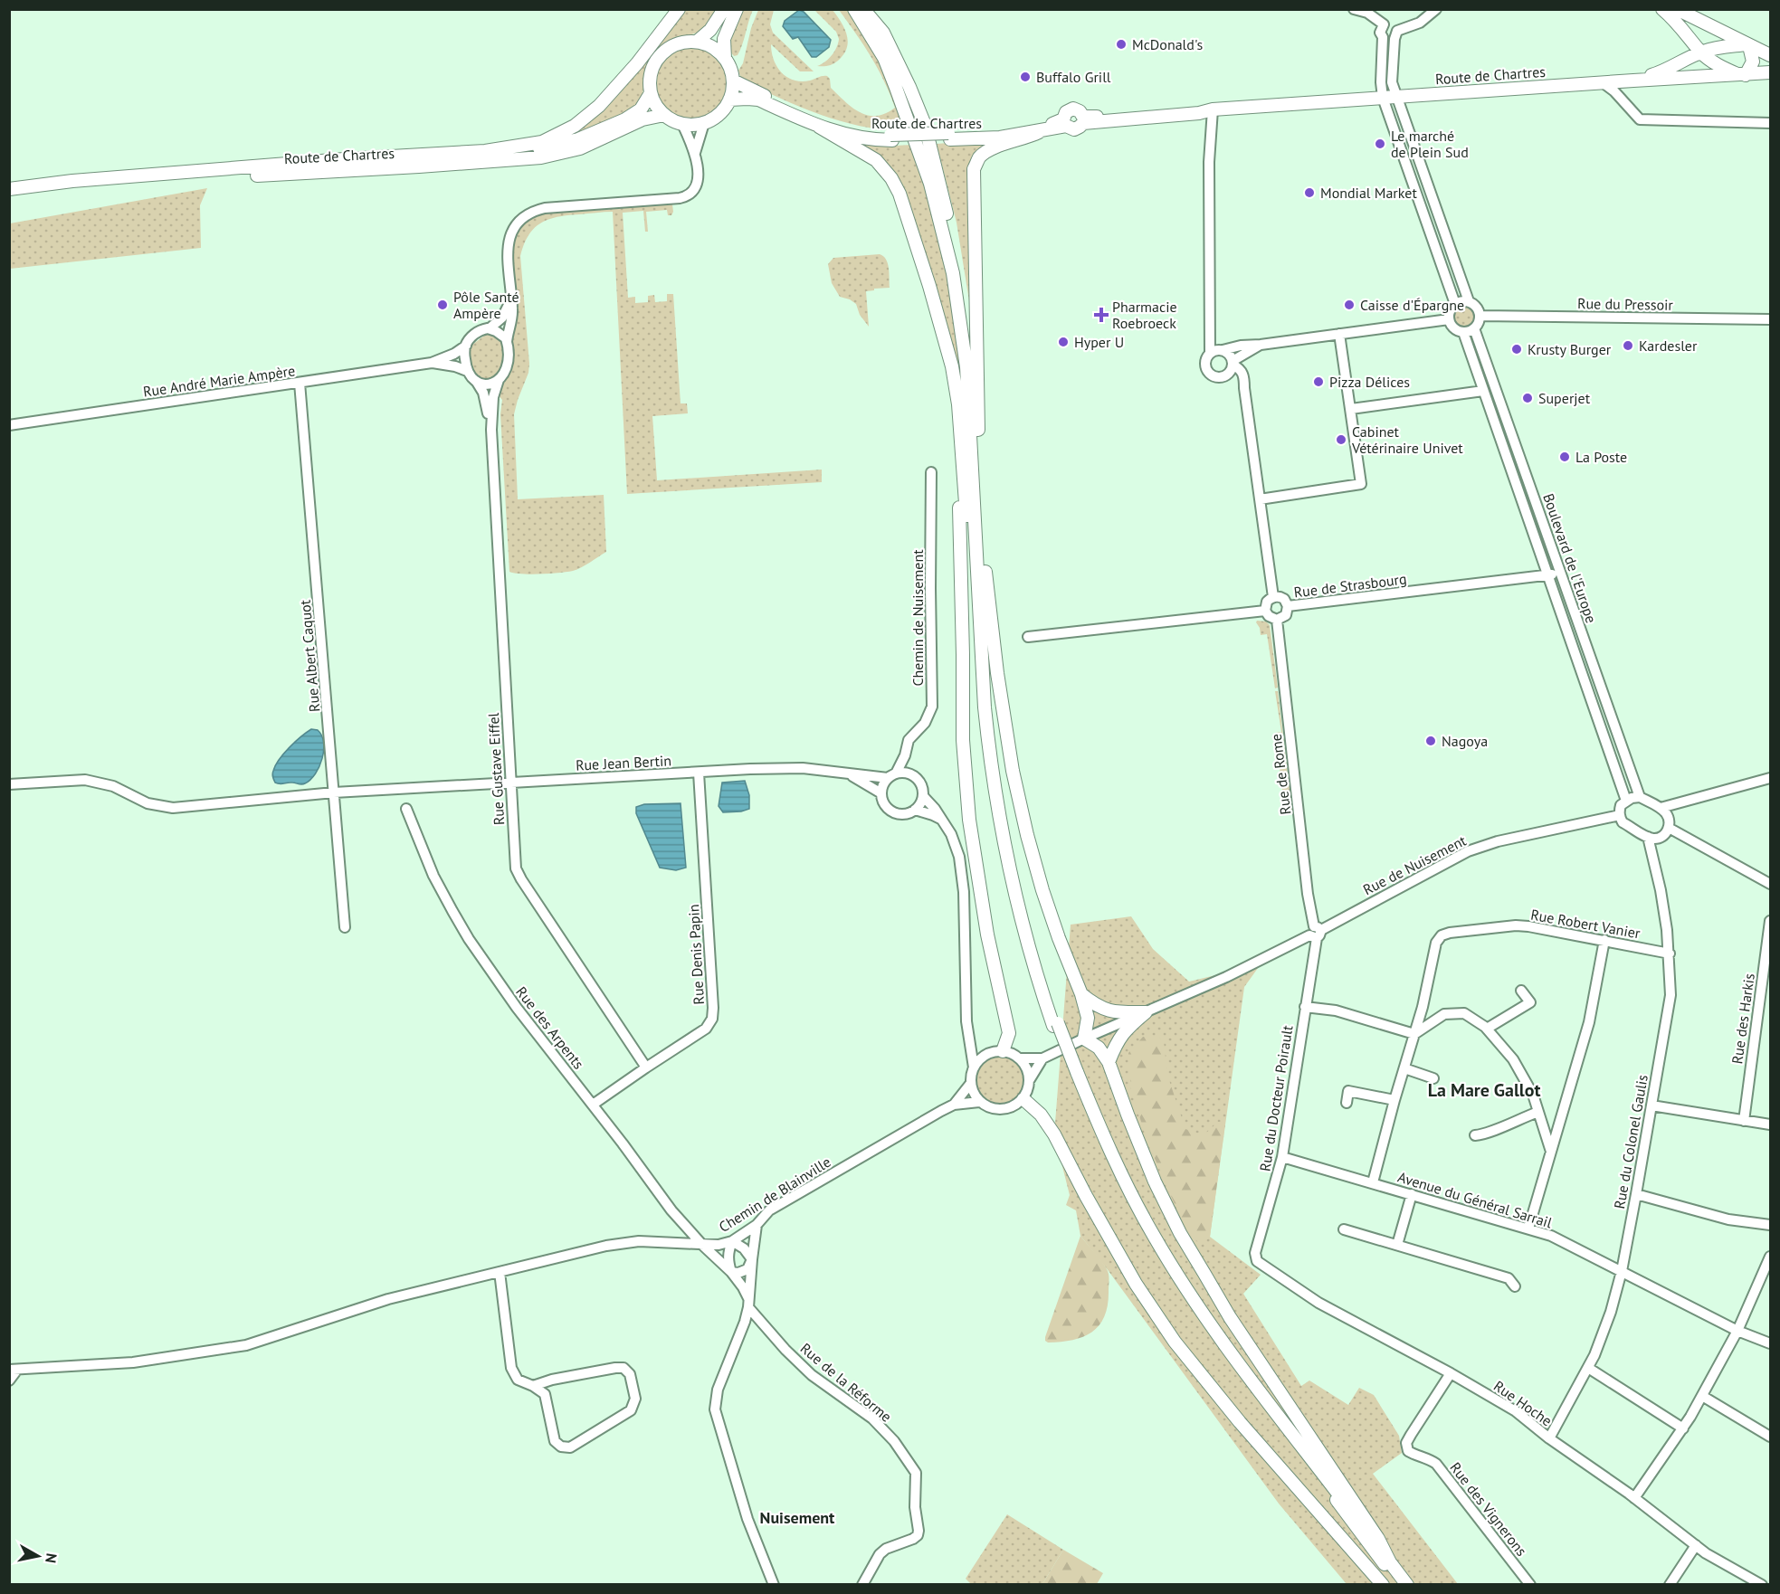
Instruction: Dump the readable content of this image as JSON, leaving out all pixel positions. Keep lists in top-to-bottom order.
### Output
{
  "streets": {
    "main road": ["Route de Chartres"],
    "street": [
      "Rue du Pressoir",
      "Rue André Marie Ampère",
      "Boulevard de l'Europe",
      "Rue de Strasbourg",
      "Chemin de Nuisement",
      "Rue Albert Caquot",
      "Rue Jean Bertin",
      "Rue Gustave Eiffel",
      "Rue de Rome",
      "Rue de Nuisement",
      "Rue Robert Vanier",
      "Rue Denis Papin",
      "Rue des Harkis",
      "Rue des Arpents",
      "Rue du Docteur Poirault",
      "Rue du Colonel Gaulis",
      "Chemin de Blainville",
      "Avenue du Général Sarrail",
      "Rue de la Réforme",
      "Rue Hoche",
      "Rue des Vignerons"
    ]
  },
  "crossings": [
    ["Rue du Pressoir", "Boulevard de l'Europe"],
    ["Rue André Marie Ampère", "Rue Albert Caquot"],
    ["Rue André Marie Ampère", "Rue Gustave Eiffel"],
    ["Boulevard de l'Europe", "Rue de Strasbourg"],
    ["Boulevard de l'Europe", "Rue de Nuisement"],
    ["Boulevard de l'Europe", "Rue du Colonel Gaulis"],
    ["Rue de Strasbourg", "Rue de Rome"],
    ["Chemin de Nuisement", "Rue Jean Bertin"],
    ["Rue Albert Caquot", "Rue Jean Bertin"],
    ["Rue Jean Bertin", "Rue Gustave Eiffel"],
    ["Rue Jean Bertin", "Rue Denis Papin"],
    ["Rue Gustave Eiffel", "Rue Denis Papin"],
    ["Rue de Rome", "Rue de Nuisement"],
    ["Rue de Rome", "Rue du Docteur Poirault"],
    ["Rue de Nuisement", "Rue du Docteur Poirault"],
    ["Rue de Nuisement", "Rue du Colonel Gaulis"],
    ["Rue de Nuisement", "Chemin de Blainville"],
    ["Rue Robert Vanier", "Rue du Colonel Gaulis"],
    ["Rue Robert Vanier", "Avenue du Général Sarrail"],
    ["Rue Denis Papin", "Rue des Arpents"],
    ["Rue des Arpents", "Chemin de Blainville"],
    ["Rue des Arpents", "Rue de la Réforme"],
    ["Rue du Docteur Poirault", "Avenue du Général Sarrail"],
    ["Rue du Docteur Poirault", "Rue Hoche"],
    ["Rue du Colonel Gaulis", "Avenue du Général Sarrail"],
    ["Rue du Colonel Gaulis", "Rue Hoche"],
    ["Rue Hoche", "Rue des Vignerons"]
  ],
  "districts": ["La Mare Gallot", "Nuisement"],
  "places": {
    "other": [
      "McDonald's",
      "Buffalo Grill",
      "Le marché de Plein Sud",
      "Mondial Market",
      "Pôle Santé Ampère",
      "Caisse d'Épargne",
      "Hyper U",
      "Kardesler",
      "Krusty Burger",
      "Pizza Délices",
      "Superjet",
      "Cabinet Vétérinaire Univet",
      "La Poste",
      "Nagoya"
    ],
    "health": ["Pharmacie Roebroeck"]
  },
  "north": "right"
}
